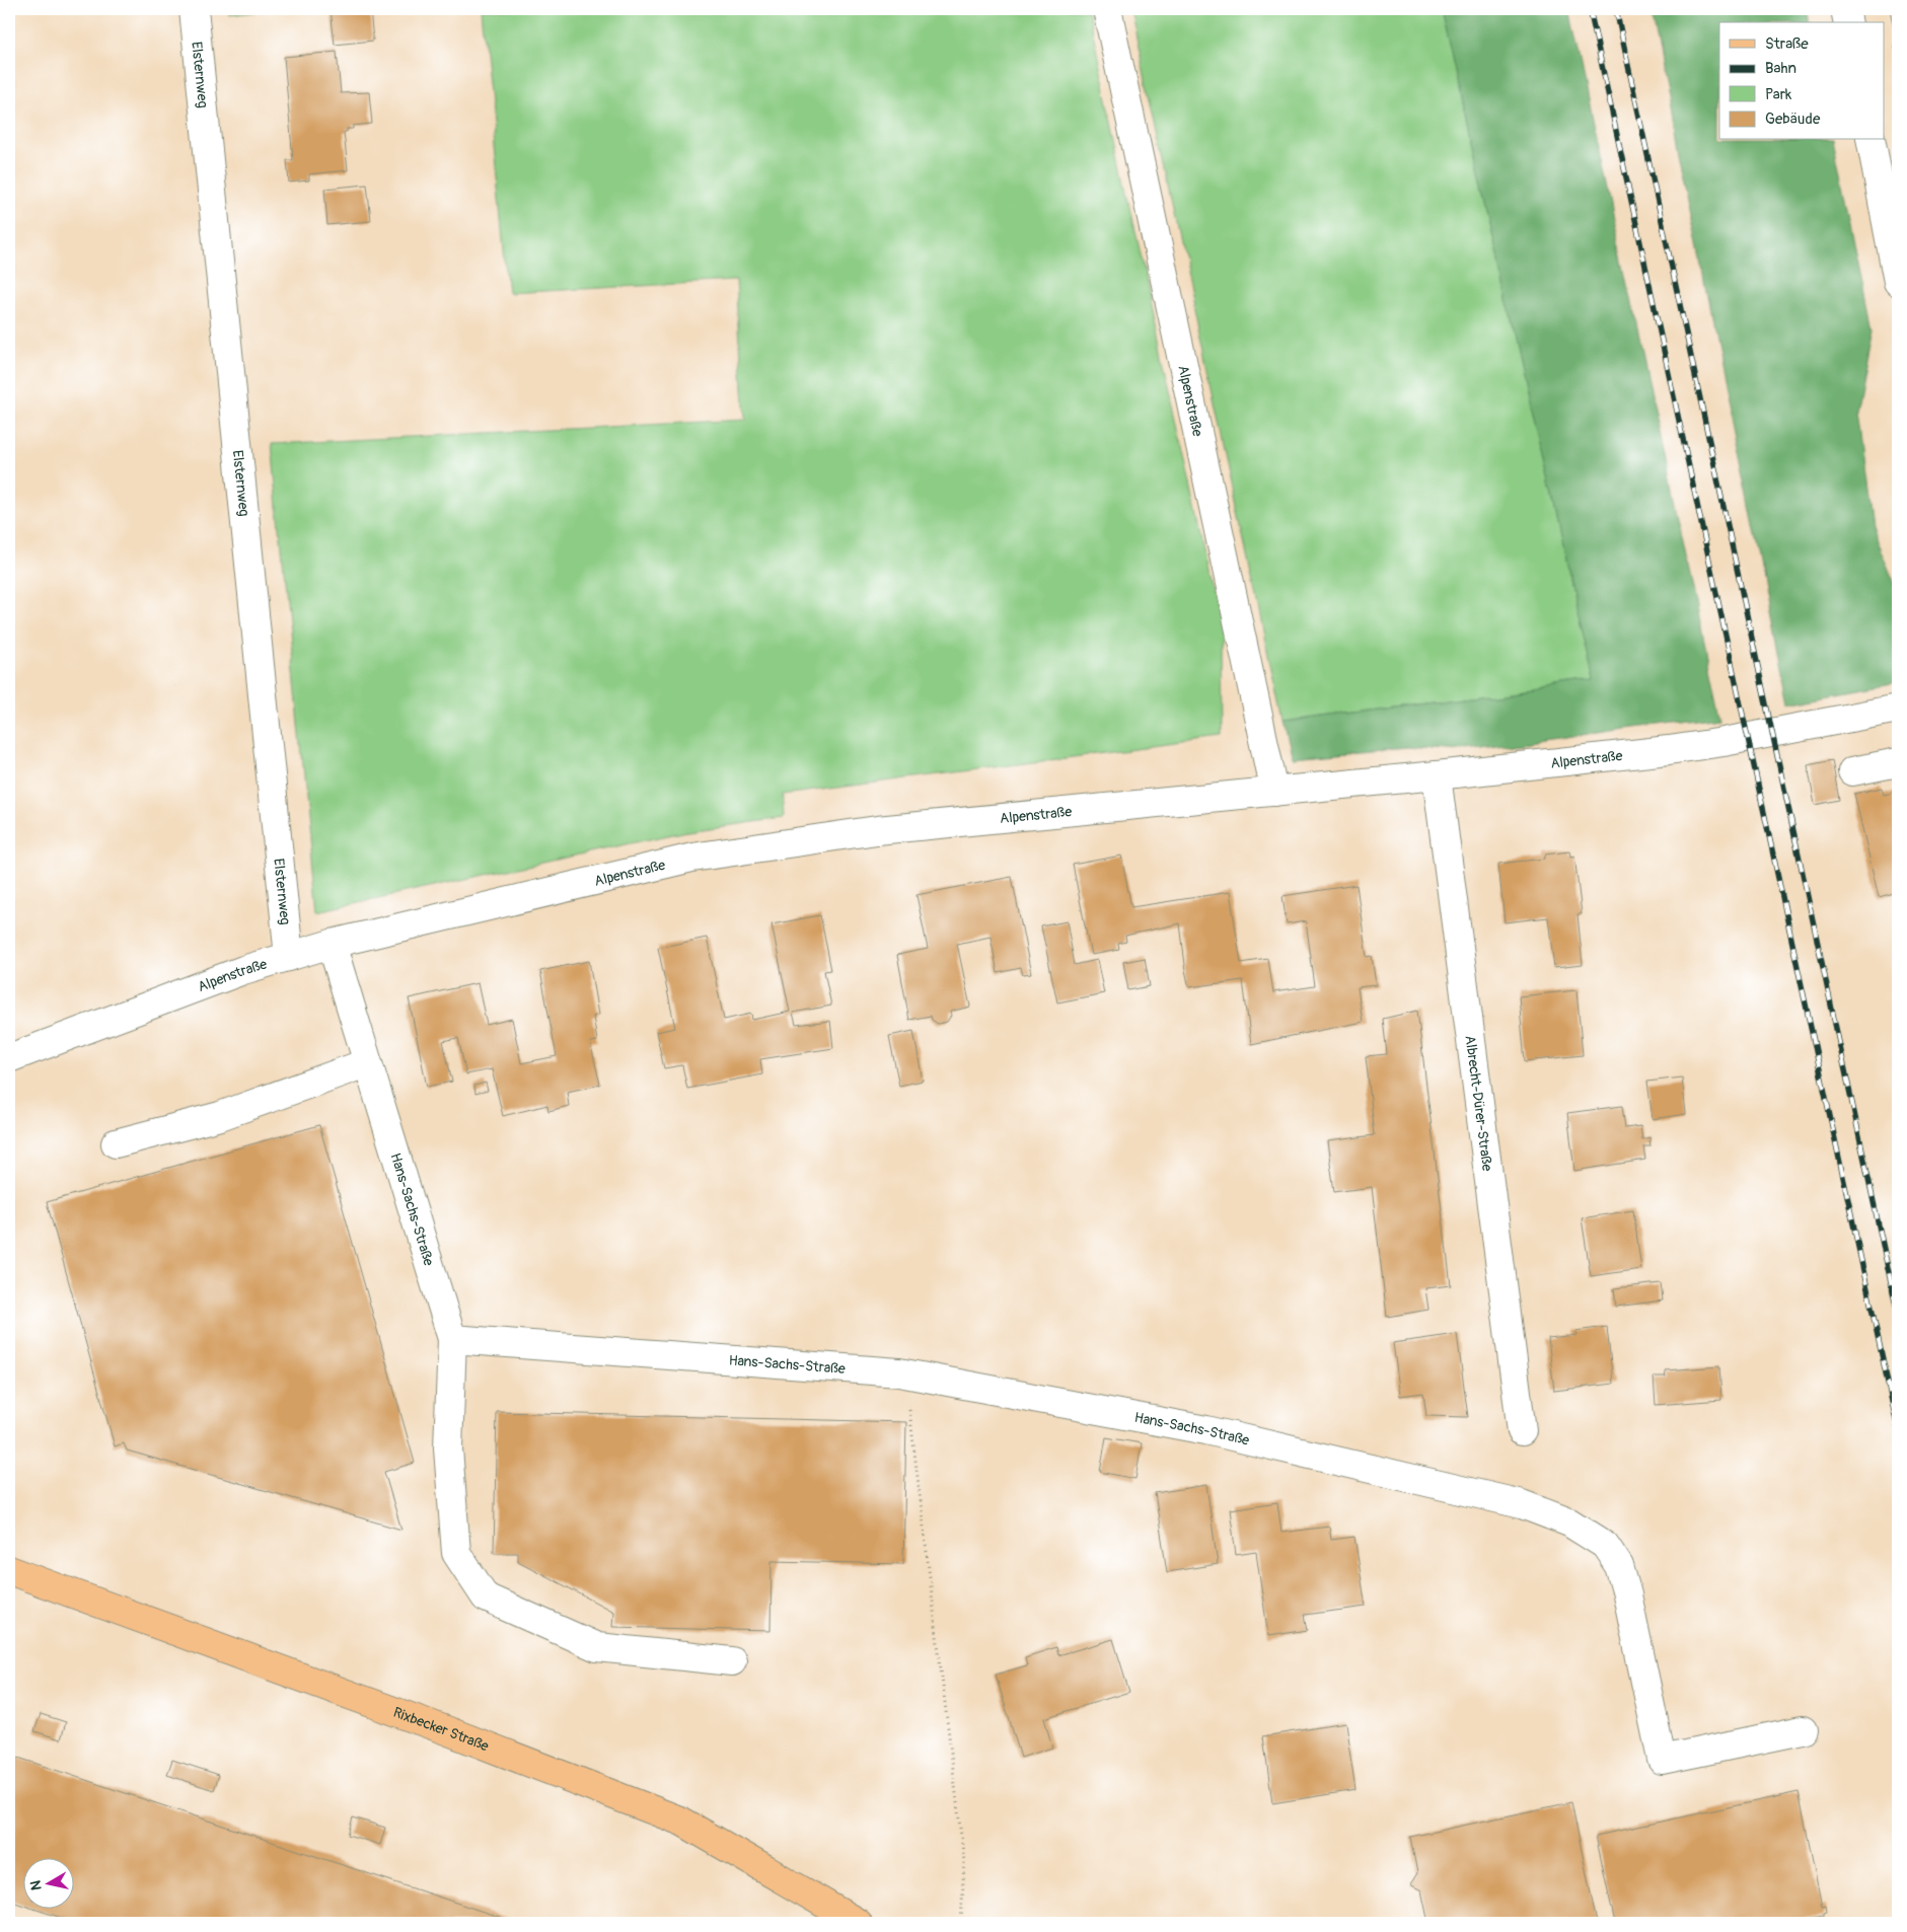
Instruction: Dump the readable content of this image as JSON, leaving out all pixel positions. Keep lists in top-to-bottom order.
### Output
{
  "streets": {
    "main road": ["Rixbecker Straße"],
    "street": [
      "Elsternweg",
      "Alpenstraße",
      "Albrecht-Dürer-Straße",
      "Hans-Sachs-Straße"
    ]
  },
  "crossings": [
    ["Elsternweg", "Alpenstraße"],
    ["Alpenstraße", "Albrecht-Dürer-Straße"],
    ["Alpenstraße", "Hans-Sachs-Straße"]
  ],
  "legend": [
    "Straße",
    "Bahn",
    "Park",
    "Gebäude"
  ],
  "north": "left"
}
